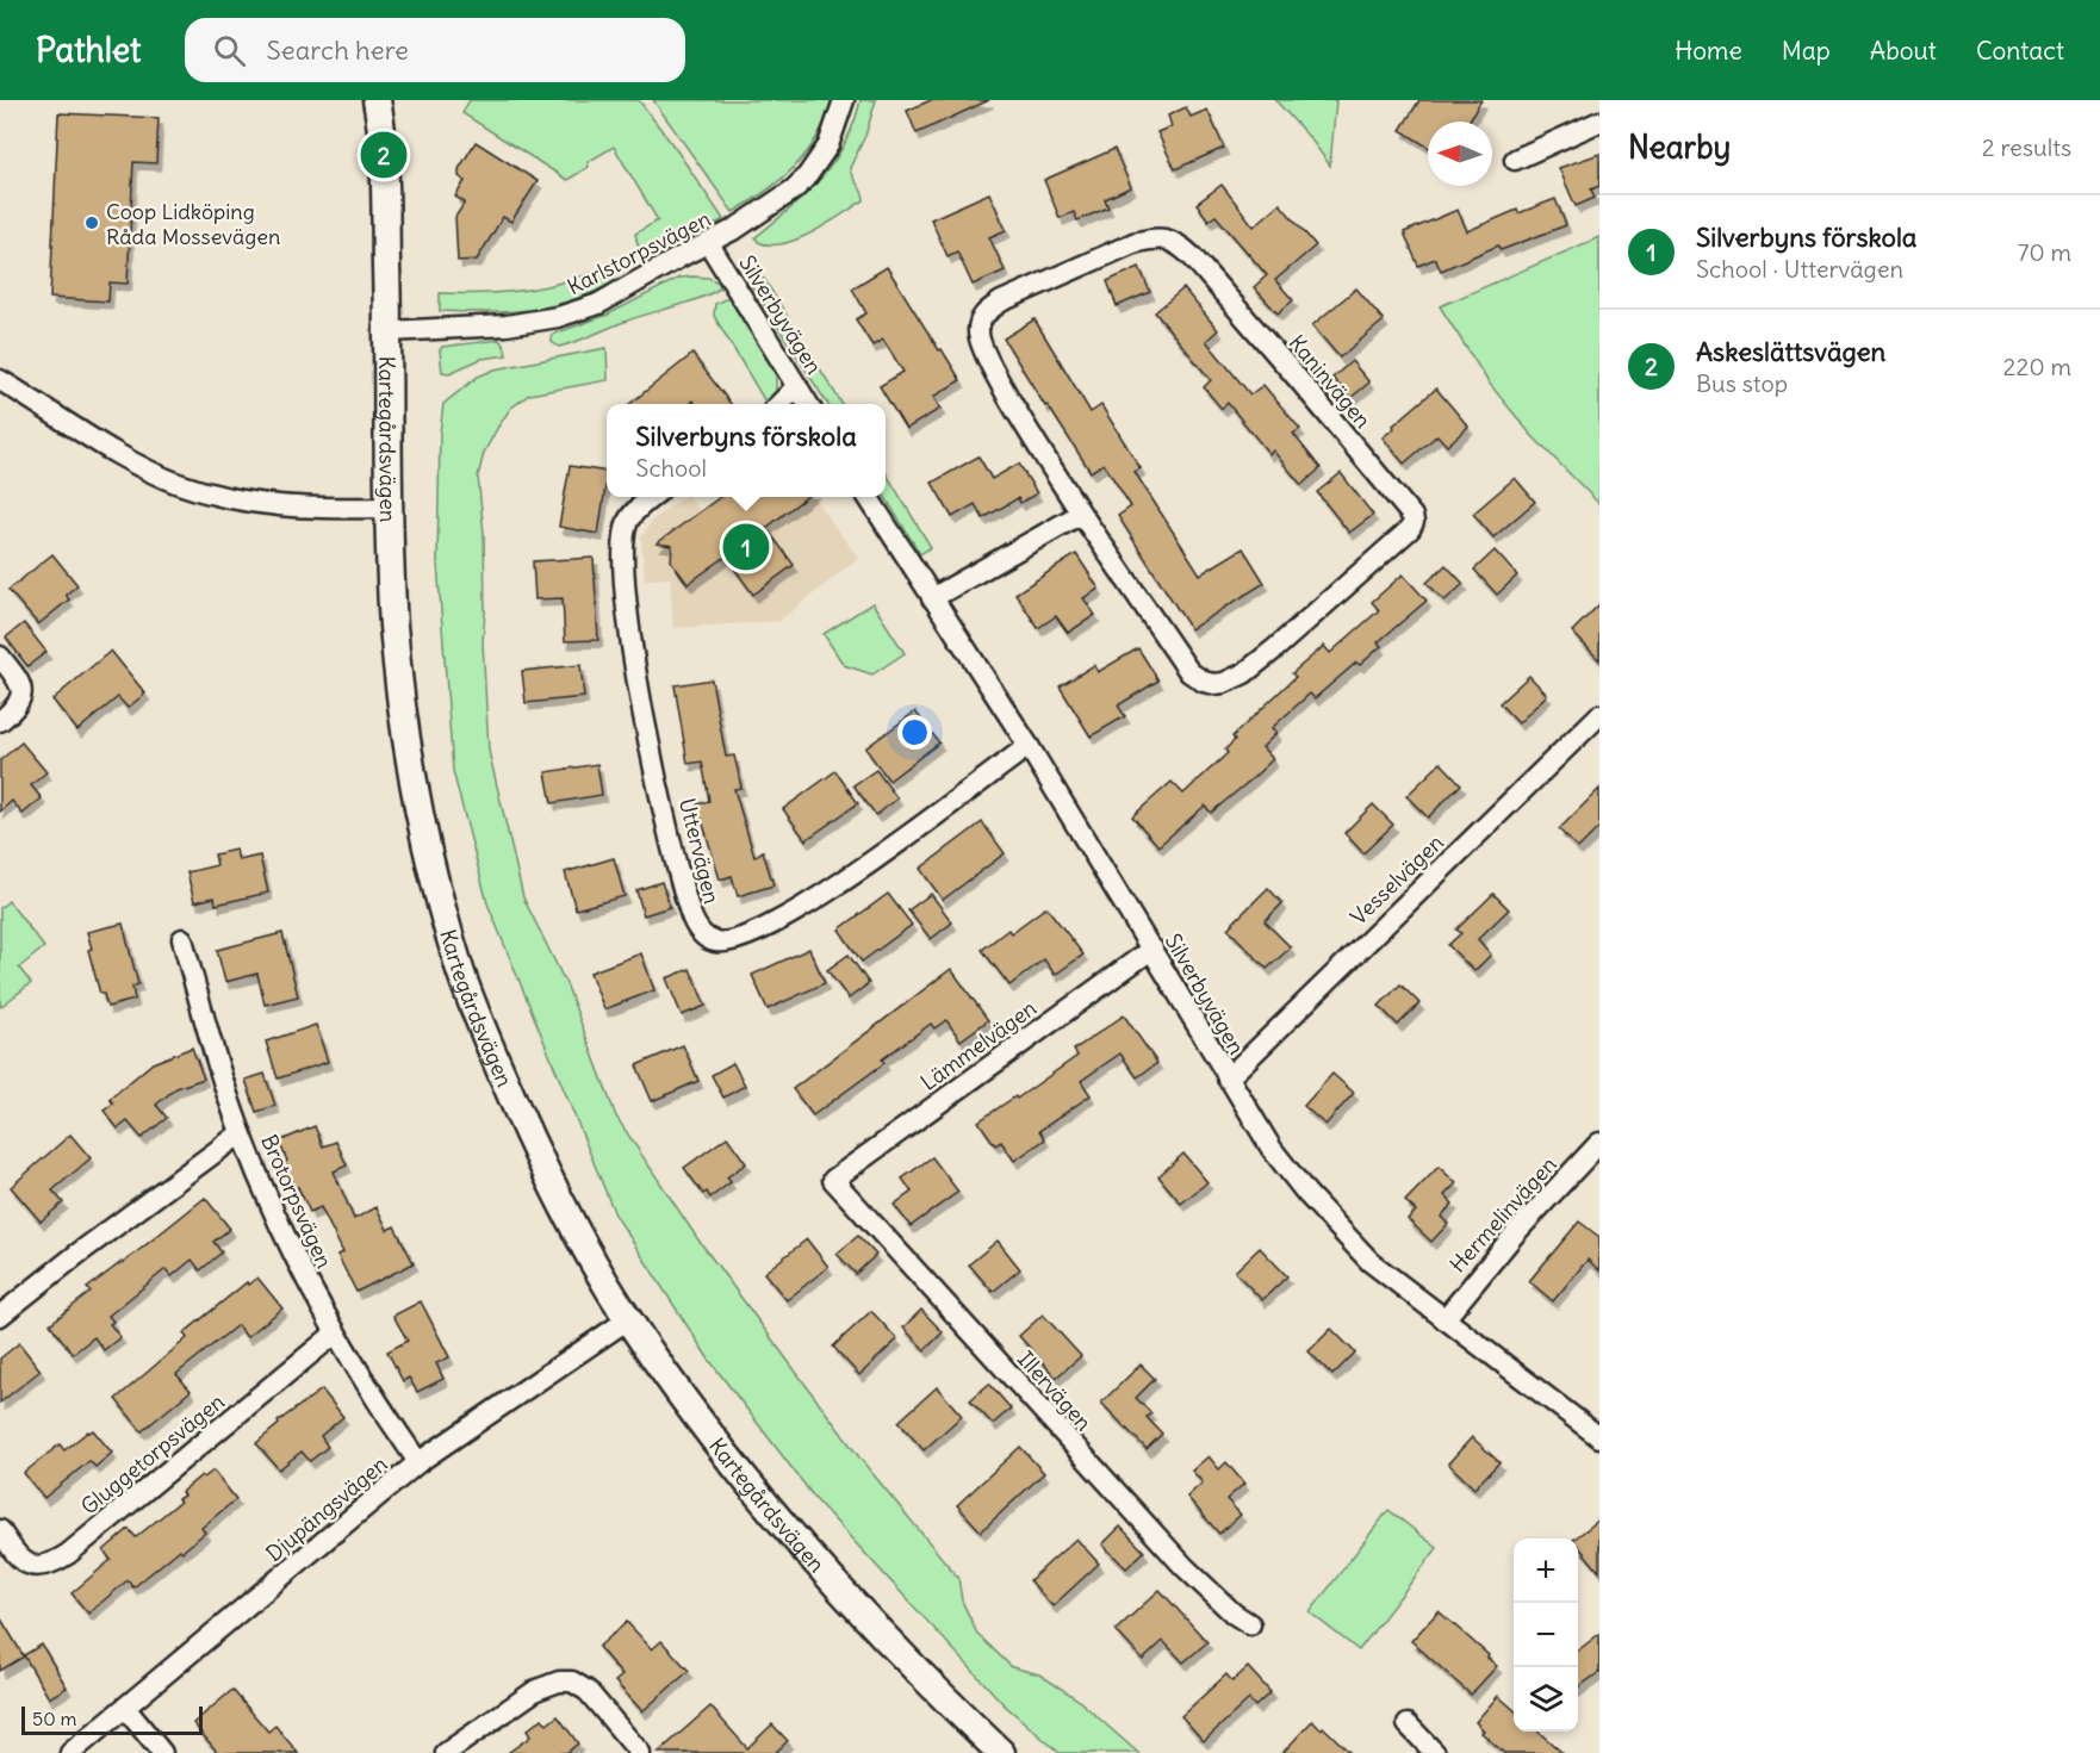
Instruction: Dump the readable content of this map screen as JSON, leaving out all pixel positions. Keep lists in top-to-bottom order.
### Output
{
  "streets": {
    "street": [
      "Karlstorpsvägen",
      "Silverbyvägen",
      "Kaninvägen",
      "Kartegårdsvägen",
      "Uttervägen",
      "Vesselvägen",
      "Lämmelvägen",
      "Brotorpsvägen",
      "Hermelinvägen",
      "Illervägen",
      "Gluggetorpsvägen",
      "Djupängsvägen"
    ]
  },
  "crossings": [
    ["Karlstorpsvägen", "Silverbyvägen"],
    ["Karlstorpsvägen", "Kartegårdsvägen"],
    ["Silverbyvägen", "Uttervägen"],
    ["Silverbyvägen", "Vesselvägen"],
    ["Silverbyvägen", "Lämmelvägen"],
    ["Silverbyvägen", "Hermelinvägen"],
    ["Kartegårdsvägen", "Djupängsvägen"],
    ["Lämmelvägen", "Illervägen"],
    ["Brotorpsvägen", "Gluggetorpsvägen"],
    ["Brotorpsvägen", "Djupängsvägen"]
  ],
  "places": ["Coop Lidköping Råda Mossevägen"],
  "scale_bar": "50 m",
  "north": "left",
  "page": {
    "header": "Pathlet",
    "search": "Search here",
    "nav": [
      "Home",
      "Map",
      "About",
      "Contact"
    ],
    "heading": ["Nearby", "2 results"],
    "pins": ["2", "1"],
    "list": [
      {
        "mark": "1",
        "name": "Silverbyns förskola",
        "note": "School · Uttervägen",
        "value": "70 m"
      },
      {
        "mark": "2",
        "name": "Askeslättsvägen",
        "note": "Bus stop",
        "value": "220 m"
      }
    ],
    "popup": ["Silverbyns förskola", "School"],
    "map_buttons": ["+", "−"],
    "scale": "50 m"
  }
}
